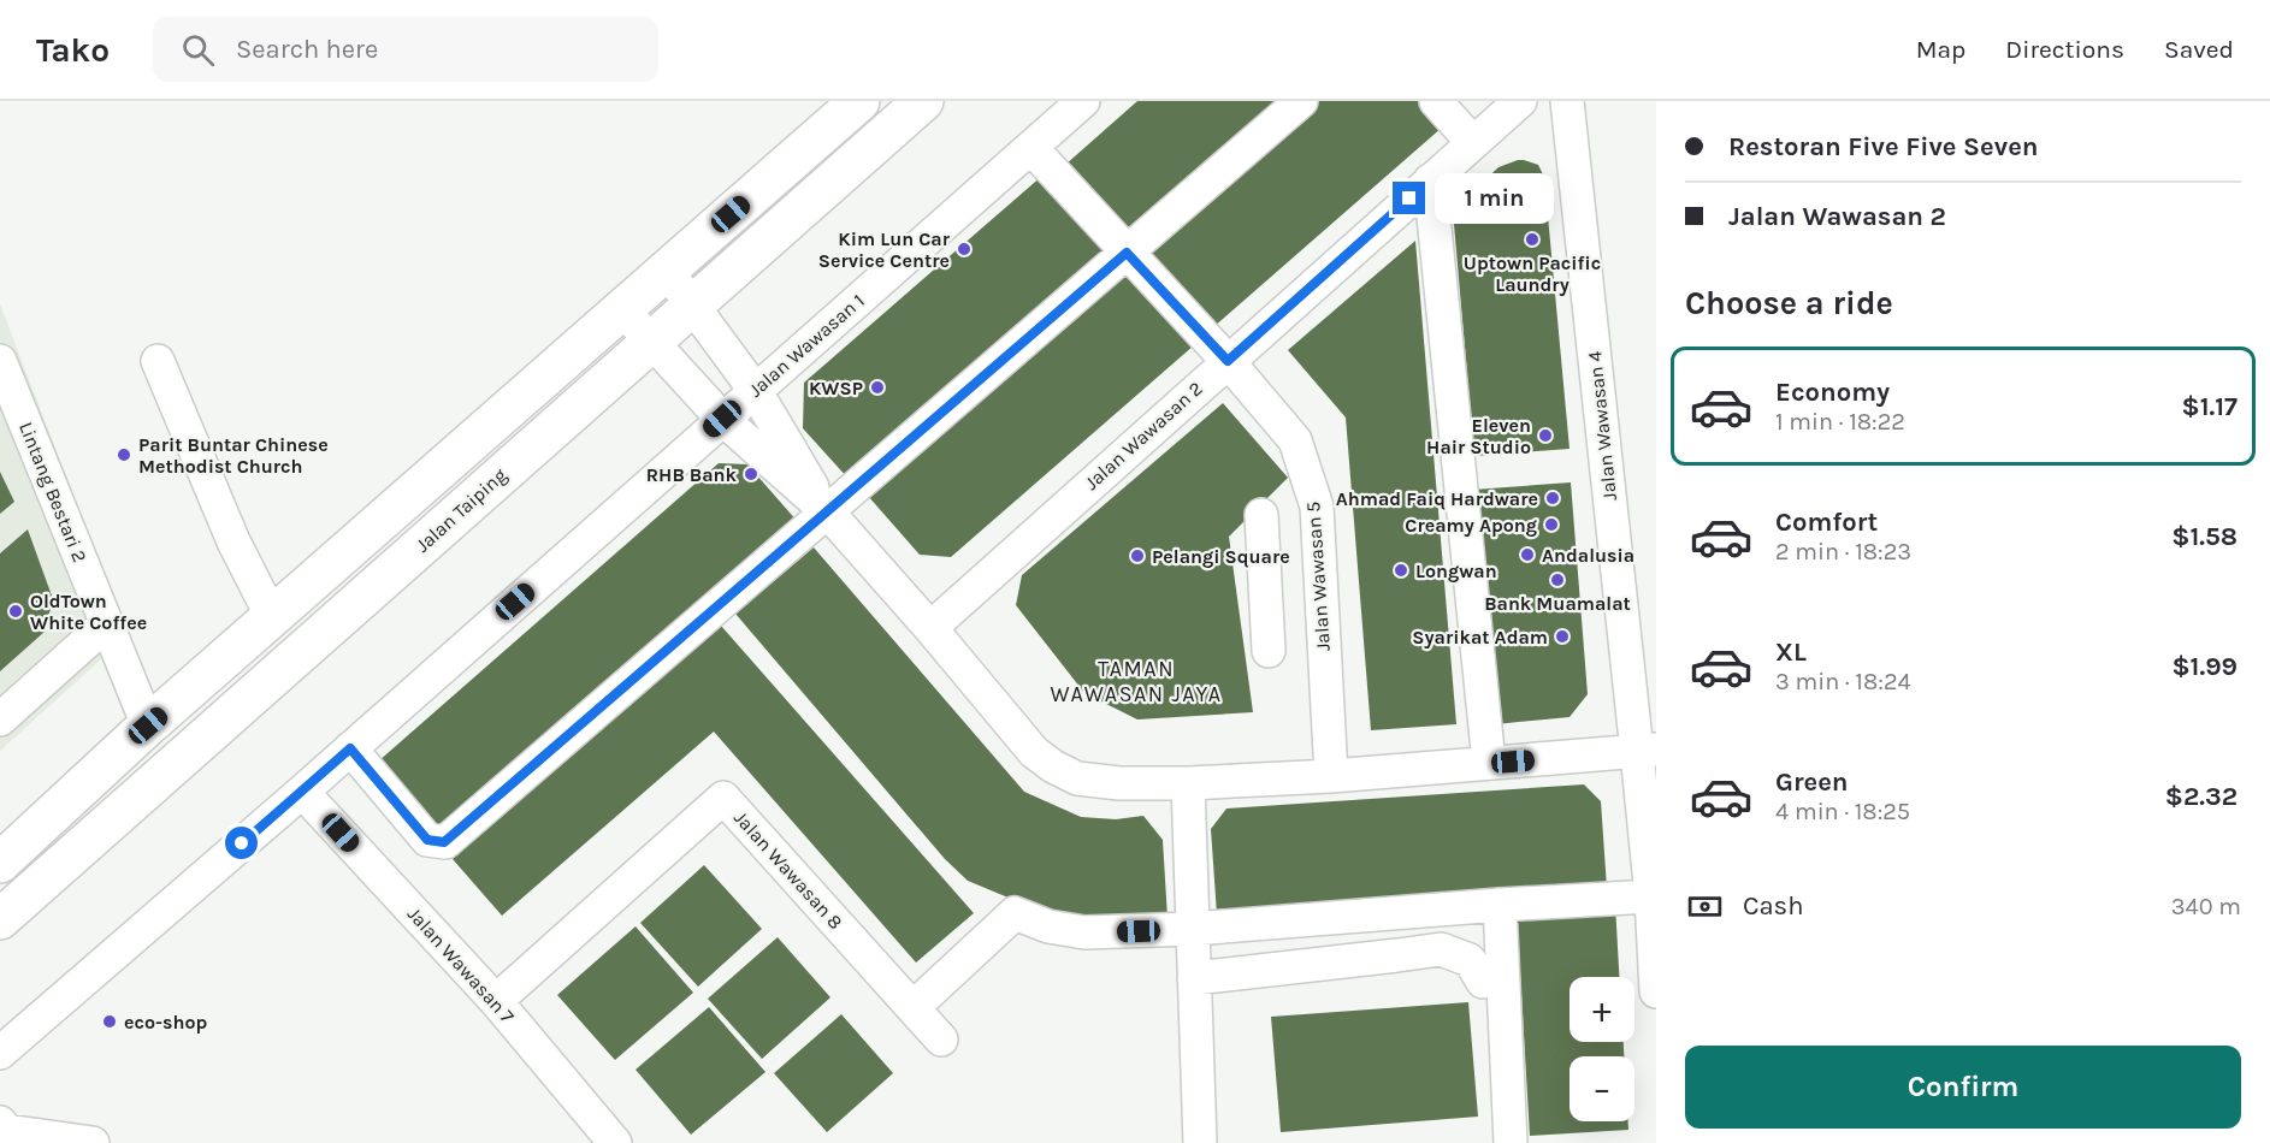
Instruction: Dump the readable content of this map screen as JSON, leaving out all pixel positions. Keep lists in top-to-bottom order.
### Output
{
  "streets": {
    "main road": ["Jalan Taiping"],
    "street": [
      "Jalan Wawasan 1",
      "Jalan Wawasan 4",
      "Jalan Wawasan 2",
      "Lintang Bestari 2",
      "Jalan Wawasan 5",
      "Jalan Wawasan 8",
      "Jalan Wawasan 7"
    ]
  },
  "crossings": [
    ["Jalan Wawasan 1", "Jalan Wawasan 5"],
    ["Jalan Wawasan 1", "Jalan Wawasan 7"],
    ["Jalan Wawasan 2", "Jalan Wawasan 5"],
    ["Jalan Wawasan 8", "Jalan Wawasan 7"]
  ],
  "districts": ["TAMAN WAWASAN JAYA"],
  "places": [
    "Uptown Pacific Laundry",
    "Kim Lun Car Service Centre",
    "KWSP",
    "Eleven Hair Studio",
    "Parit Buntar Chinese Methodist Church",
    "RHB Bank",
    "Ahmad Faiq Hardware",
    "Creamy Apong",
    "Andalusia",
    "Pelangi Square",
    "Longwan",
    "Bank Muamalat",
    "OldTown White Coffee",
    "Syarikat Adam",
    "eco-shop"
  ],
  "page": {
    "header": "Tako",
    "search": "Search here",
    "nav": ["Map", "Directions", "Saved"],
    "banner": ["Restoran Five Five Seven", "Jalan Wawasan 2"],
    "bubble": "1 min",
    "heading": "Choose a ride",
    "list": [
      {
        "name": "Economy",
        "note": "1 min · 18:22",
        "value": "$1.17"
      },
      {
        "name": "Comfort",
        "note": "2 min · 18:23",
        "value": "$1.58"
      },
      {
        "name": "XL",
        "note": "3 min · 18:24",
        "value": "$1.99"
      },
      {
        "name": "Green",
        "note": "4 min · 18:25",
        "value": "$2.32"
      }
    ],
    "pay": ["Cash", "340 m"],
    "map_buttons": ["+", "−"],
    "buttons": "Confirm"
  }
}
